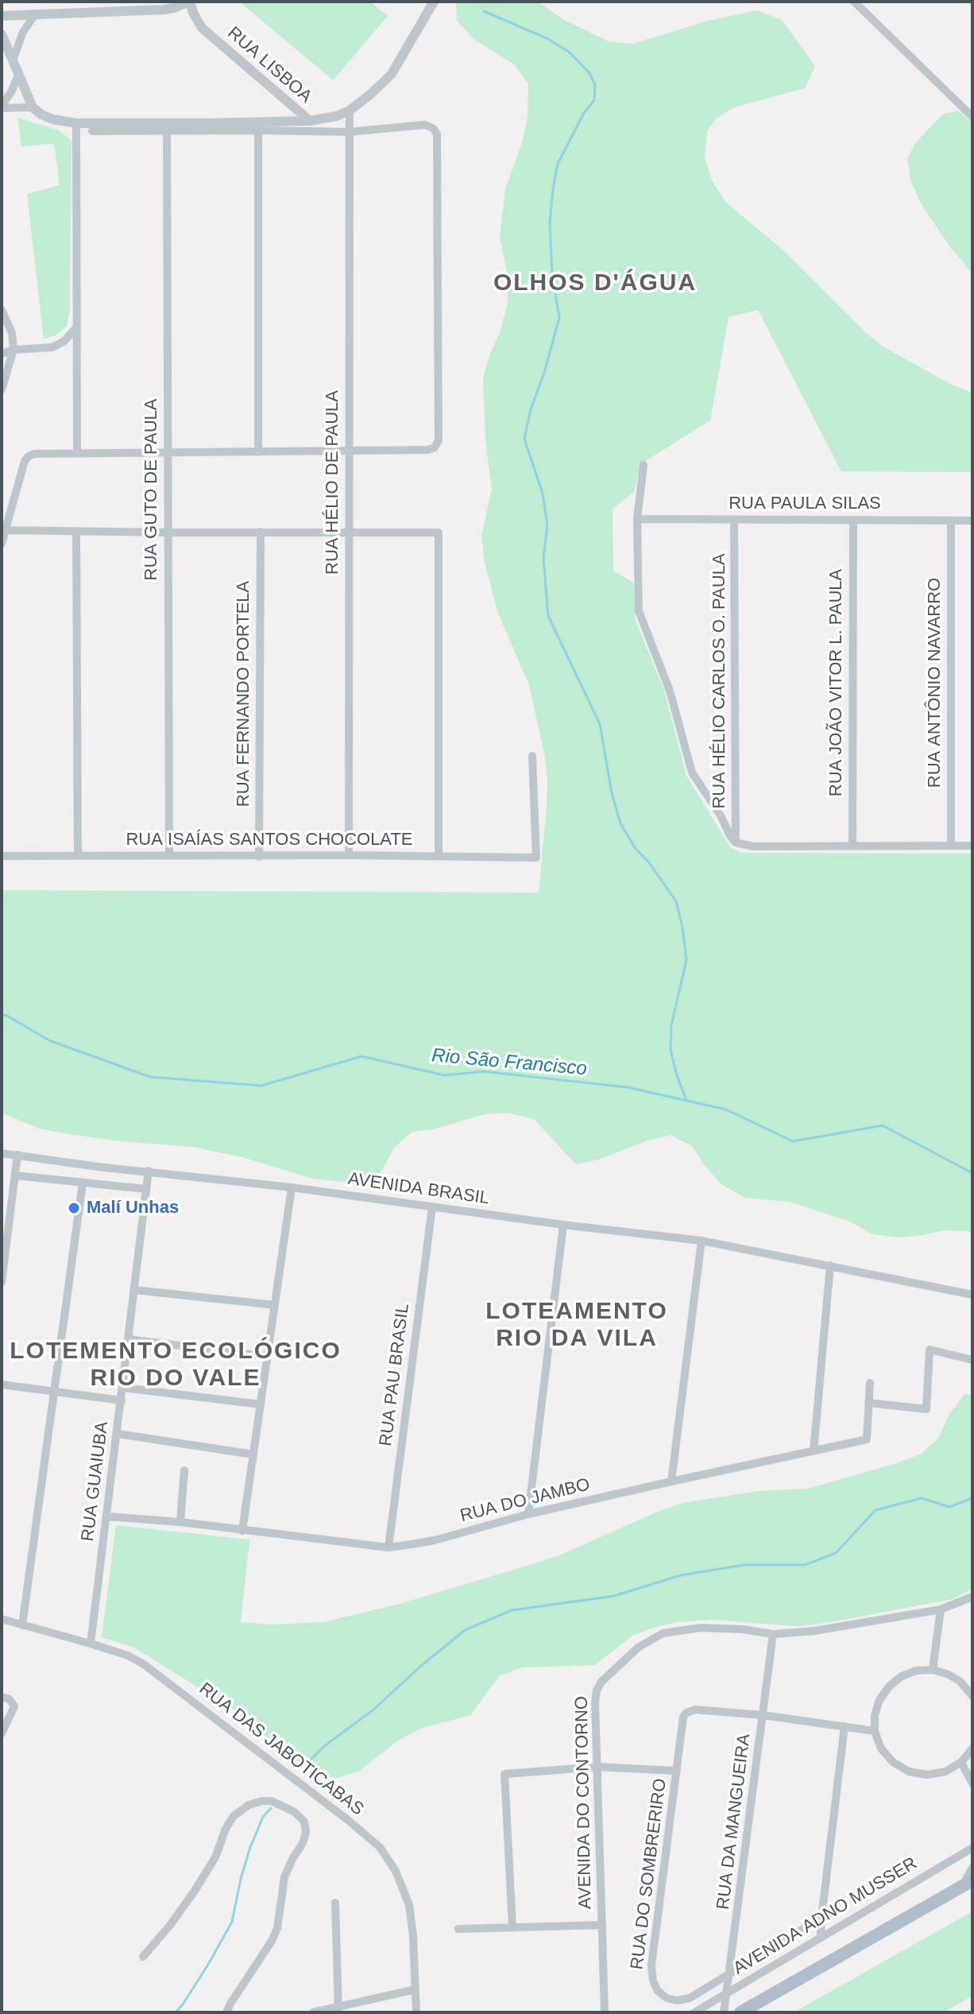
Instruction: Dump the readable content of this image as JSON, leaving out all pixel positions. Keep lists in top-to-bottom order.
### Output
{
  "streets": {
    "street": [
      "RUA LISBOA",
      "RUA HÉLIO DE PAULA",
      "RUA GUTO DE PAULA",
      "RUA PAULA SILAS",
      "RUA HÉLIO CARLOS O. PAULA",
      "RUA JOÃO VITOR L. PAULA",
      "RUA ANTÔNIO NAVARRO",
      "RUA FERNANDO PORTELA",
      "RUA ISAÍAS SANTOS CHOCOLATE",
      "AVENIDA BRASIL",
      "RUA PAU BRASIL",
      "RUA GUAIUBA",
      "RUA DO JAMBO",
      "RUA DAS JABOTICABAS",
      "AVENIDA DO CONTORNO",
      "RUA DA MANGUEIRA",
      "RUA DO SOMBRERIRO",
      "AVENIDA ADNO MUSSER"
    ]
  },
  "crossings": [
    ["RUA HÉLIO DE PAULA", "RUA ISAÍAS SANTOS CHOCOLATE"],
    ["RUA GUTO DE PAULA", "RUA ISAÍAS SANTOS CHOCOLATE"],
    ["RUA PAULA SILAS", "RUA HÉLIO CARLOS O. PAULA"],
    ["RUA PAULA SILAS", "RUA JOÃO VITOR L. PAULA"],
    ["RUA PAULA SILAS", "RUA ANTÔNIO NAVARRO"],
    ["RUA FERNANDO PORTELA", "RUA ISAÍAS SANTOS CHOCOLATE"],
    ["AVENIDA BRASIL", "RUA PAU BRASIL"],
    ["AVENIDA BRASIL", "RUA GUAIUBA"],
    ["RUA PAU BRASIL", "RUA DO JAMBO"],
    ["RUA GUAIUBA", "RUA DO JAMBO"],
    ["RUA GUAIUBA", "RUA DAS JABOTICABAS"],
    ["AVENIDA DO CONTORNO", "RUA DA MANGUEIRA"],
    ["RUA DA MANGUEIRA", "RUA DO SOMBRERIRO"],
    ["RUA DA MANGUEIRA", "AVENIDA ADNO MUSSER"]
  ],
  "districts": ["OLHOS D'ÁGUA", "LOTEAMENTO RIO DA VILA", "LOTEMENTO ECOLÓGICO RIO DO VALE"],
  "water": ["Rio São Francisco"],
  "places": ["Malí Unhas"]
}
